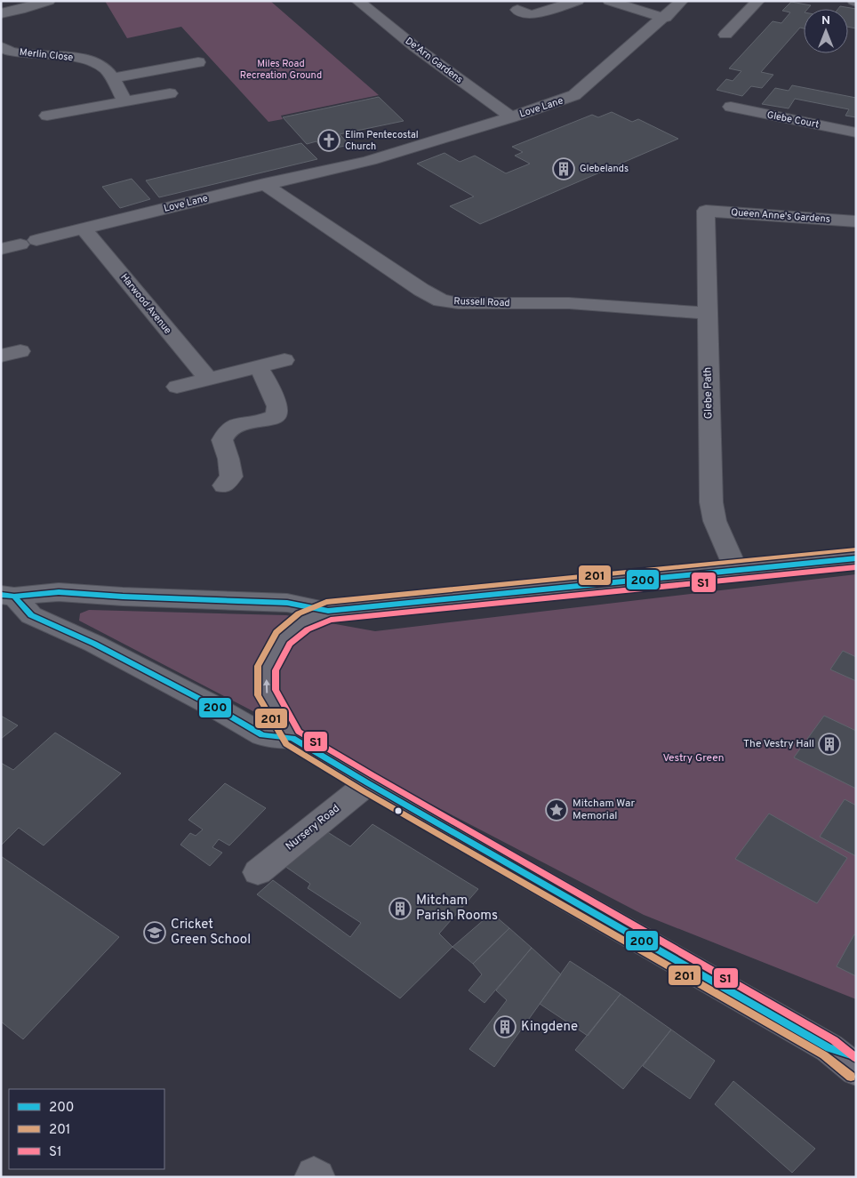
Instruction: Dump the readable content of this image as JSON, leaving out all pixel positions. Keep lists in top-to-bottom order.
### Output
{
  "streets": {
    "street": [
      "Merlin Close",
      "De'Arn Gardens",
      "Love Lane",
      "Glebe Court",
      "Queen Anne's Gardens",
      "Russell Road",
      "Harwood Avenue",
      "Glebe Path",
      "Nursery Road"
    ]
  },
  "crossings": [
    ["De'Arn Gardens", "Love Lane"],
    ["Love Lane", "Russell Road"],
    ["Love Lane", "Harwood Avenue"],
    ["Queen Anne's Gardens", "Glebe Path"],
    ["Russell Road", "Glebe Path"]
  ],
  "parks": ["Miles Road Recreation Ground", "Vestry Green"],
  "places": {
    "church": ["Elim Pentecostal Church"],
    "building": [
      "Glebelands",
      "The Vestry Hall",
      "Mitcham Parish Rooms",
      "Kingdene"
    ],
    "place": ["Mitcham War Memorial"],
    "school or university": ["Cricket Green School"]
  },
  "lines": ["transit line 201", "transit line 200", "transit line S1"],
  "legend": ["200", "201", "S1"],
  "north": "top"
}
